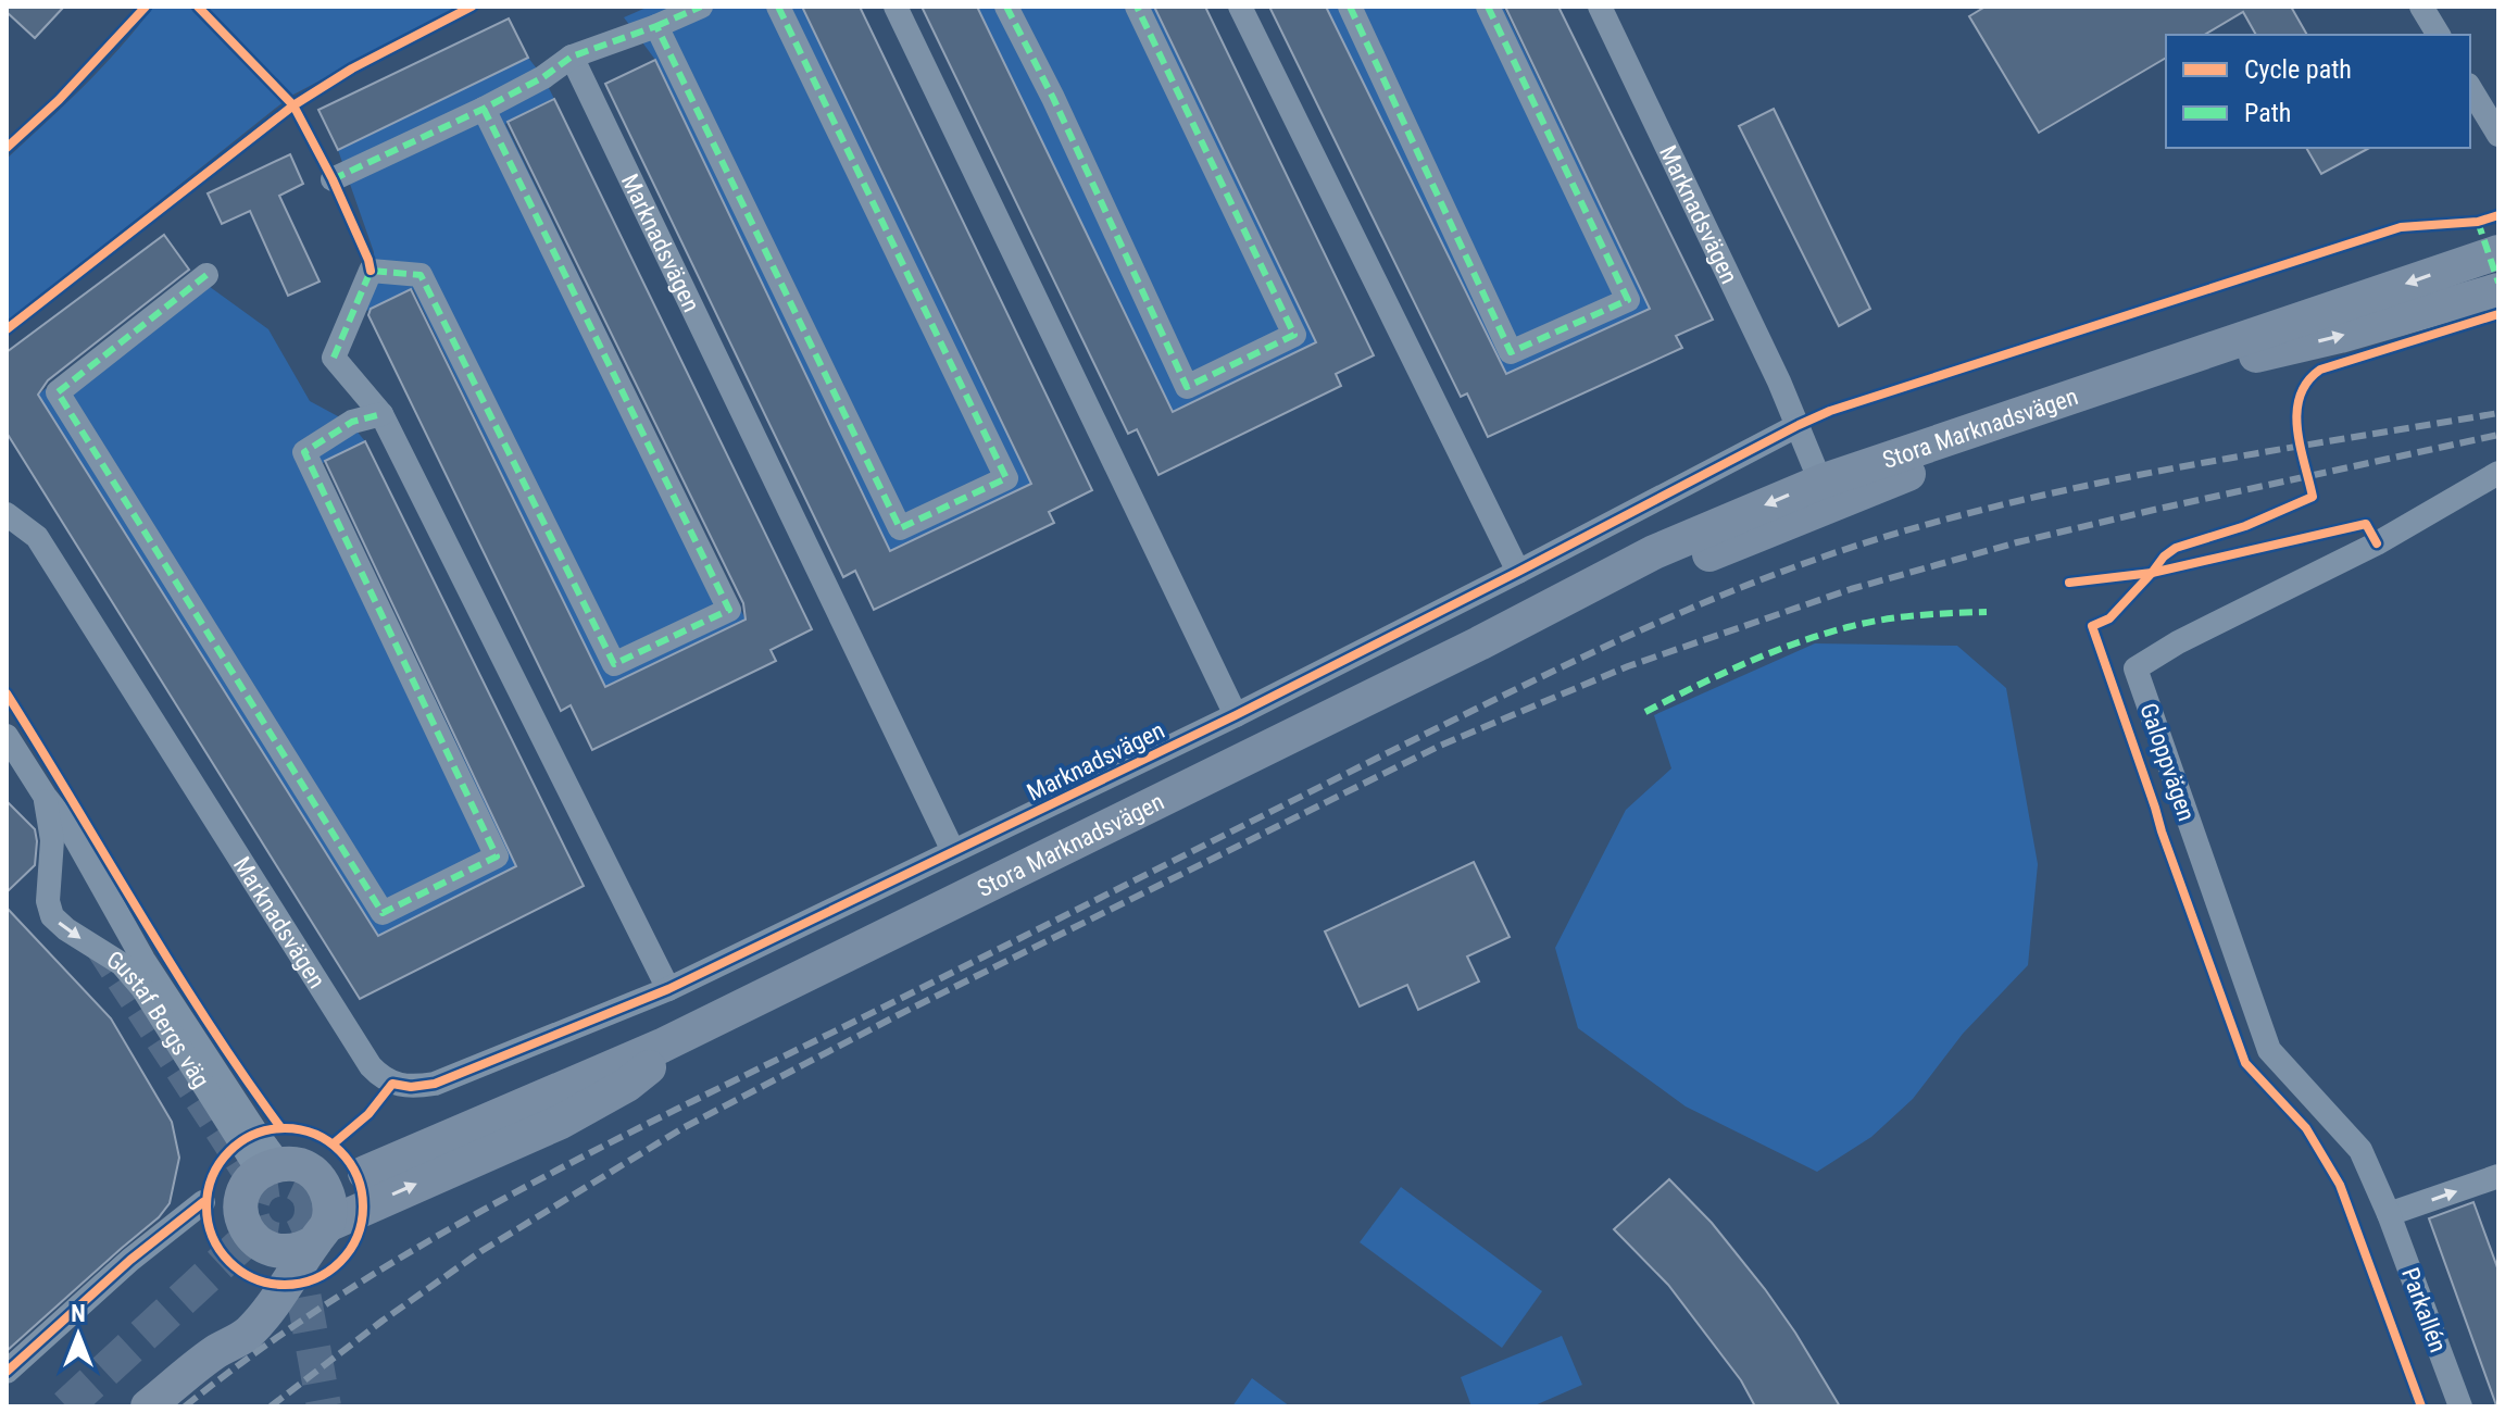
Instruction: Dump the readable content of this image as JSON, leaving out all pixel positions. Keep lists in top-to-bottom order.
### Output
{
  "streets": {
    "street": [
      "Marknadsvägen",
      "Stora Marknadsvägen",
      "Galoppvägen",
      "Gustaf Bergs väg",
      "Parkallén"
    ]
  },
  "crossings": [
    ["Marknadsvägen", "Stora Marknadsvägen"],
    ["Stora Marknadsvägen", "Gustaf Bergs väg"],
    ["Galoppvägen", "Parkallén"]
  ],
  "legend": ["Cycle path", "Path"],
  "north": "top"
}
